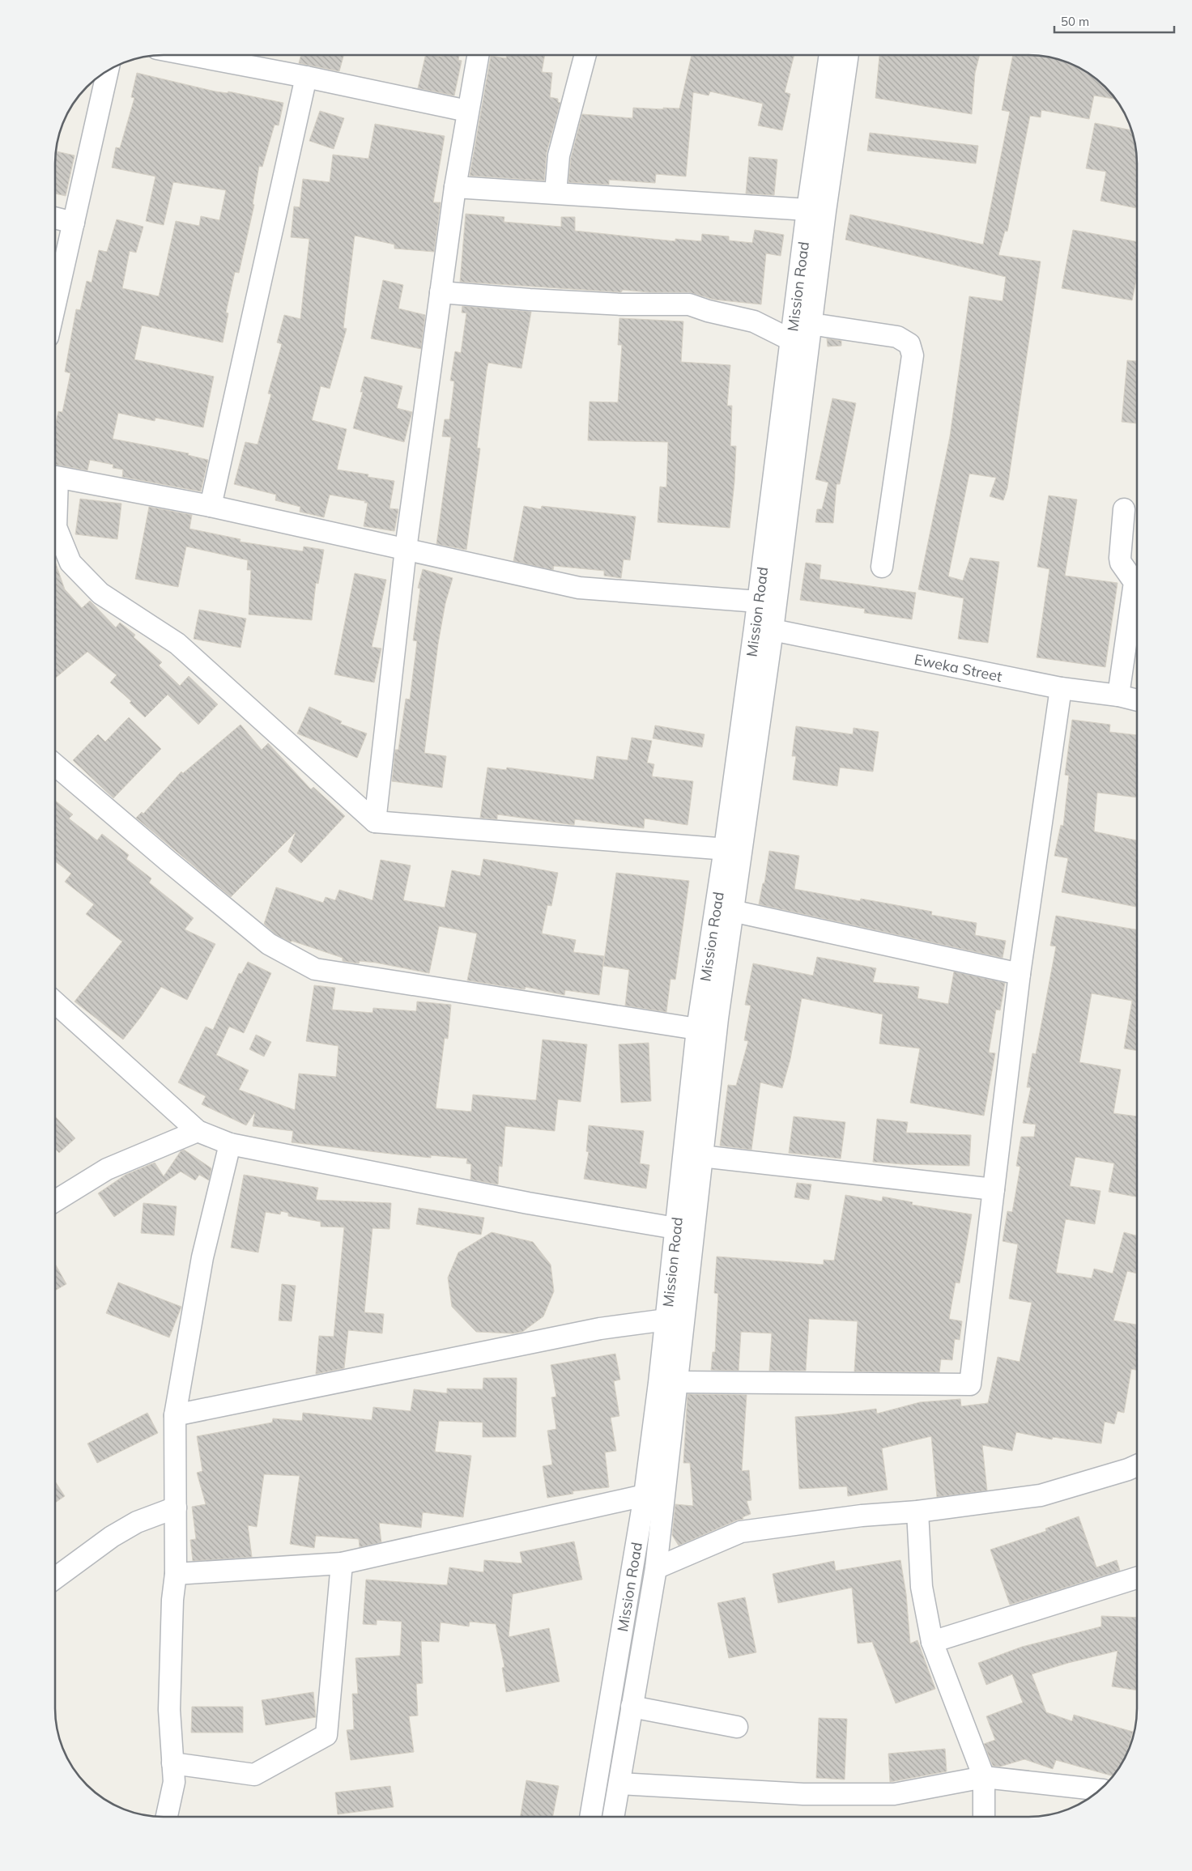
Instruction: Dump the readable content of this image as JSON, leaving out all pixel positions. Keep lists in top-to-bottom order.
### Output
{
  "streets": {
    "street": ["Mission Road", "Eweka Street"]
  },
  "crossings": [
    ["Mission Road", "Eweka Street"]
  ],
  "scale_bar": "50 m"
}
